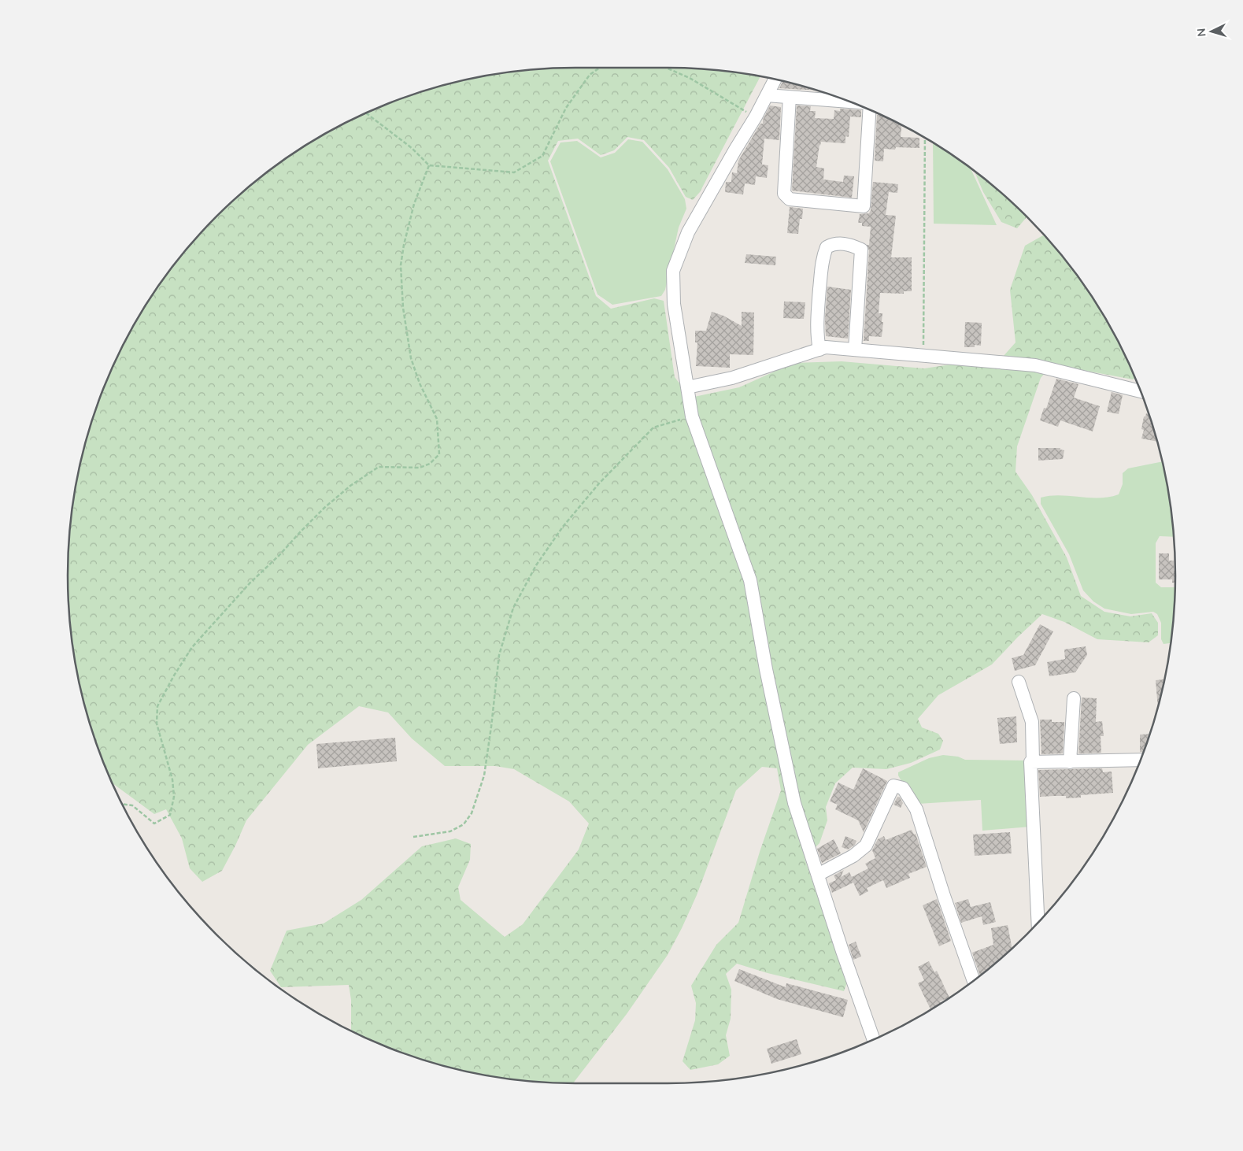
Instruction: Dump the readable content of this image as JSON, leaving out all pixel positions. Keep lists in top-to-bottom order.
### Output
{
  "north": "left"
}
